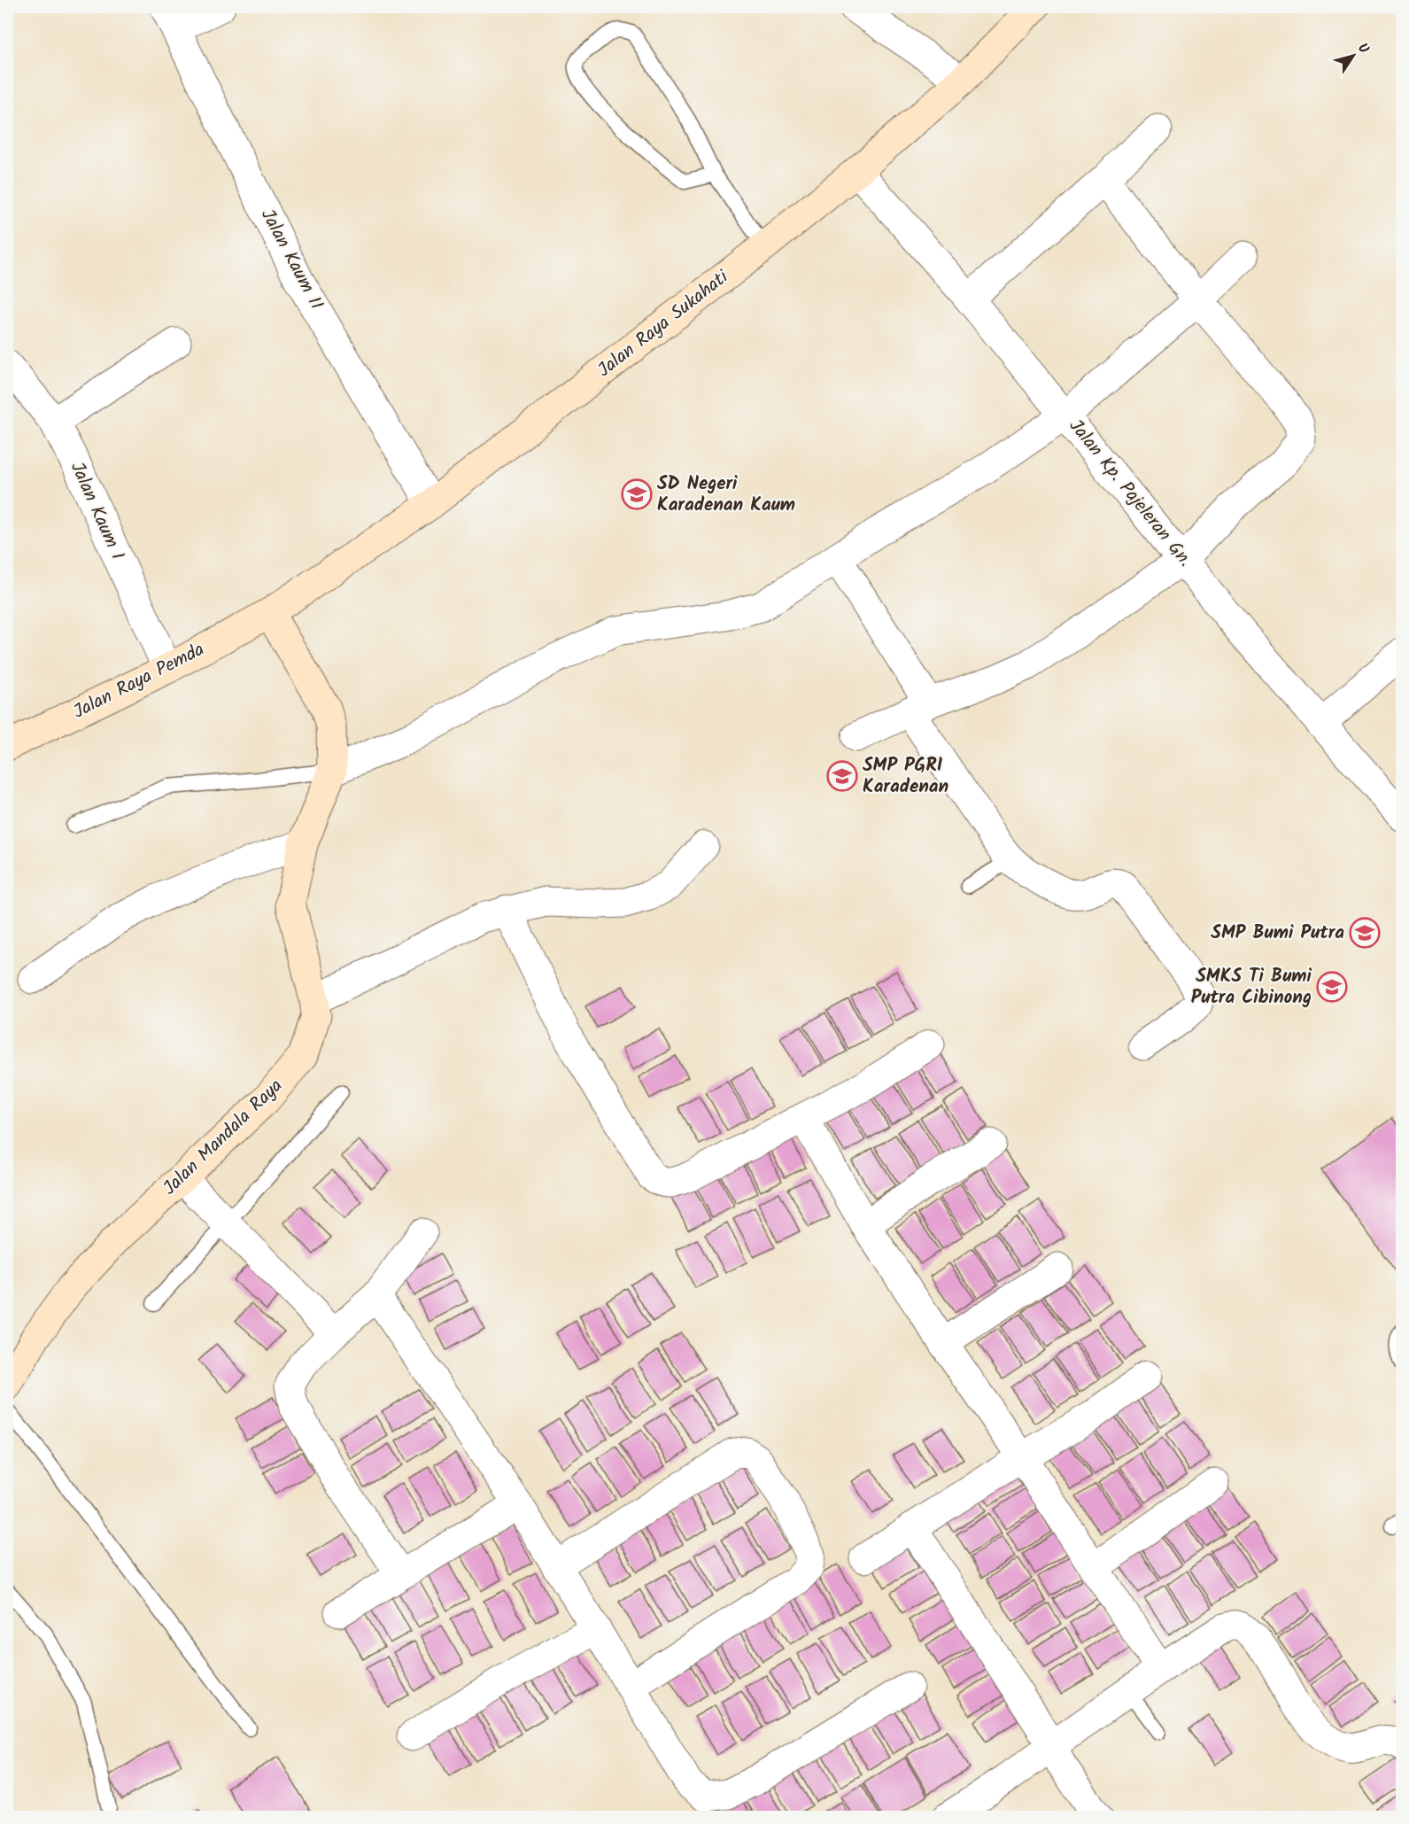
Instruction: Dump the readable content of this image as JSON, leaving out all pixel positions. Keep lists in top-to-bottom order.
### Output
{
  "streets": {
    "main road": ["Jalan Raya Sukahati", "Jalan Raya Pemda", "Jalan Mandala Raya"],
    "street": ["Jalan Kaum II", "Jalan Kp. Pajeleran Gn.", "Jalan Kaum I"]
  },
  "crossings": [
    ["Jalan Kaum II", "Jalan Raya Sukahati"],
    ["Jalan Raya Sukahati", "Jalan Kp. Pajeleran Gn."],
    ["Jalan Raya Sukahati", "Jalan Raya Pemda"],
    ["Jalan Raya Sukahati", "Jalan Mandala Raya"],
    ["Jalan Kaum I", "Jalan Raya Pemda"],
    ["Jalan Raya Pemda", "Jalan Mandala Raya"]
  ],
  "places": {
    "school or university": [
      "SD Negeri Karadenan Kaum",
      "SMP PGRI Karadenan",
      "SMP Bumi Putra",
      "SMKS Ti Bumi Putra Cibinong"
    ]
  },
  "north": "top right"
}
